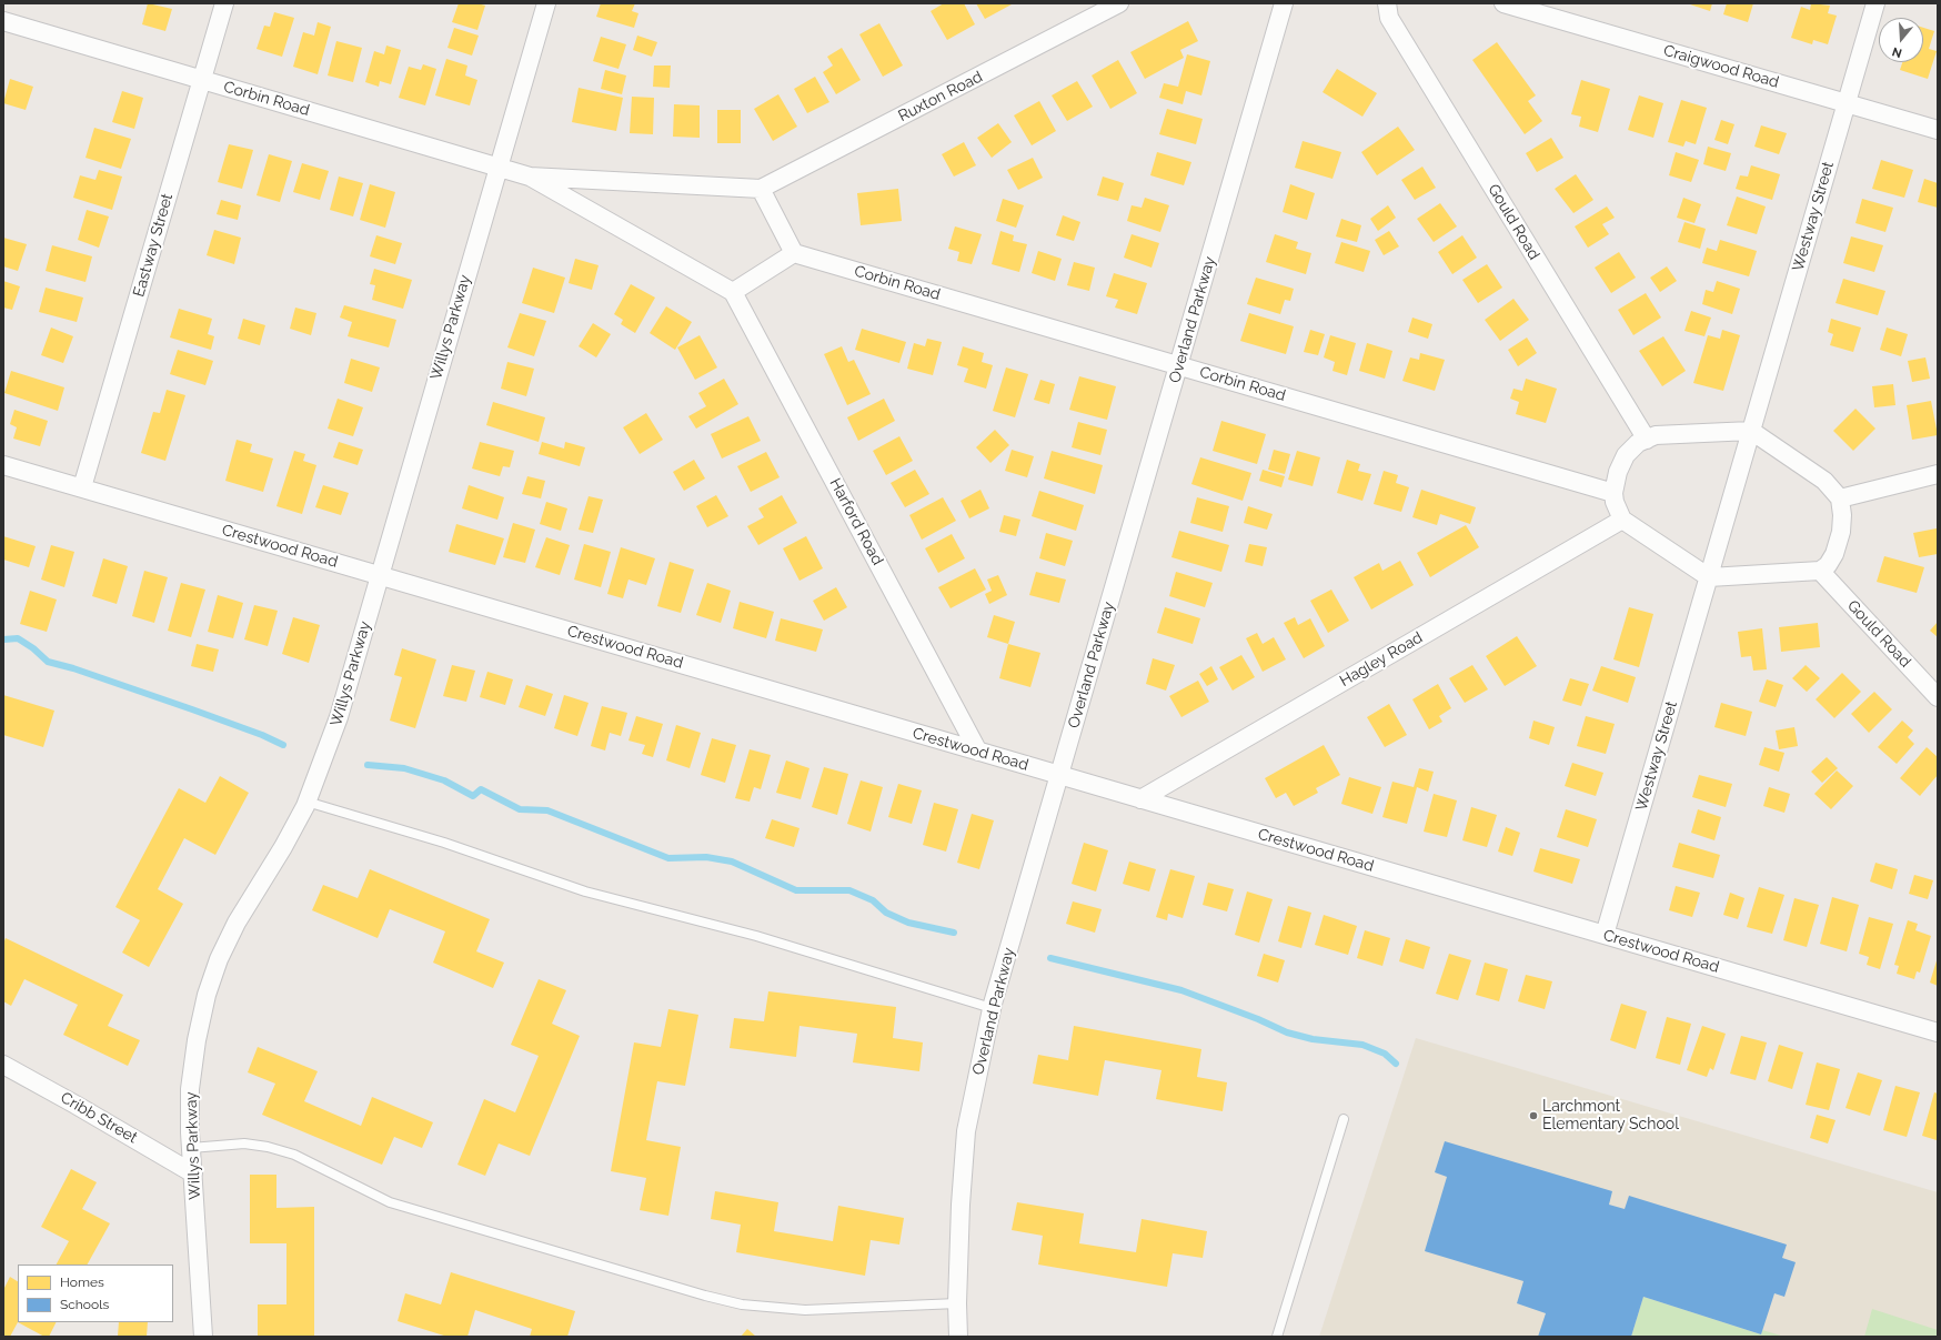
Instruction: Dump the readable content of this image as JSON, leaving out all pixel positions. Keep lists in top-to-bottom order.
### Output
{
  "streets": {
    "street": [
      "Craigwood Road",
      "Ruxton Road",
      "Corbin Road",
      "Westway Street",
      "Gould Road",
      "Eastway Street",
      "Overland Parkway",
      "Willys Parkway",
      "Harford Road",
      "Crestwood Road",
      "Hagley Road",
      "Cribb Street"
    ]
  },
  "crossings": [
    ["Craigwood Road", "Westway Street"],
    ["Ruxton Road", "Corbin Road"],
    ["Corbin Road", "Eastway Street"],
    ["Corbin Road", "Overland Parkway"],
    ["Corbin Road", "Willys Parkway"],
    ["Corbin Road", "Harford Road"],
    ["Westway Street", "Crestwood Road"],
    ["Eastway Street", "Crestwood Road"],
    ["Overland Parkway", "Crestwood Road"],
    ["Willys Parkway", "Crestwood Road"],
    ["Willys Parkway", "Cribb Street"],
    ["Harford Road", "Crestwood Road"],
    ["Crestwood Road", "Hagley Road"]
  ],
  "places": ["Larchmont Elementary School"],
  "legend": ["Homes", "Schools"],
  "north": "bottom"
}
